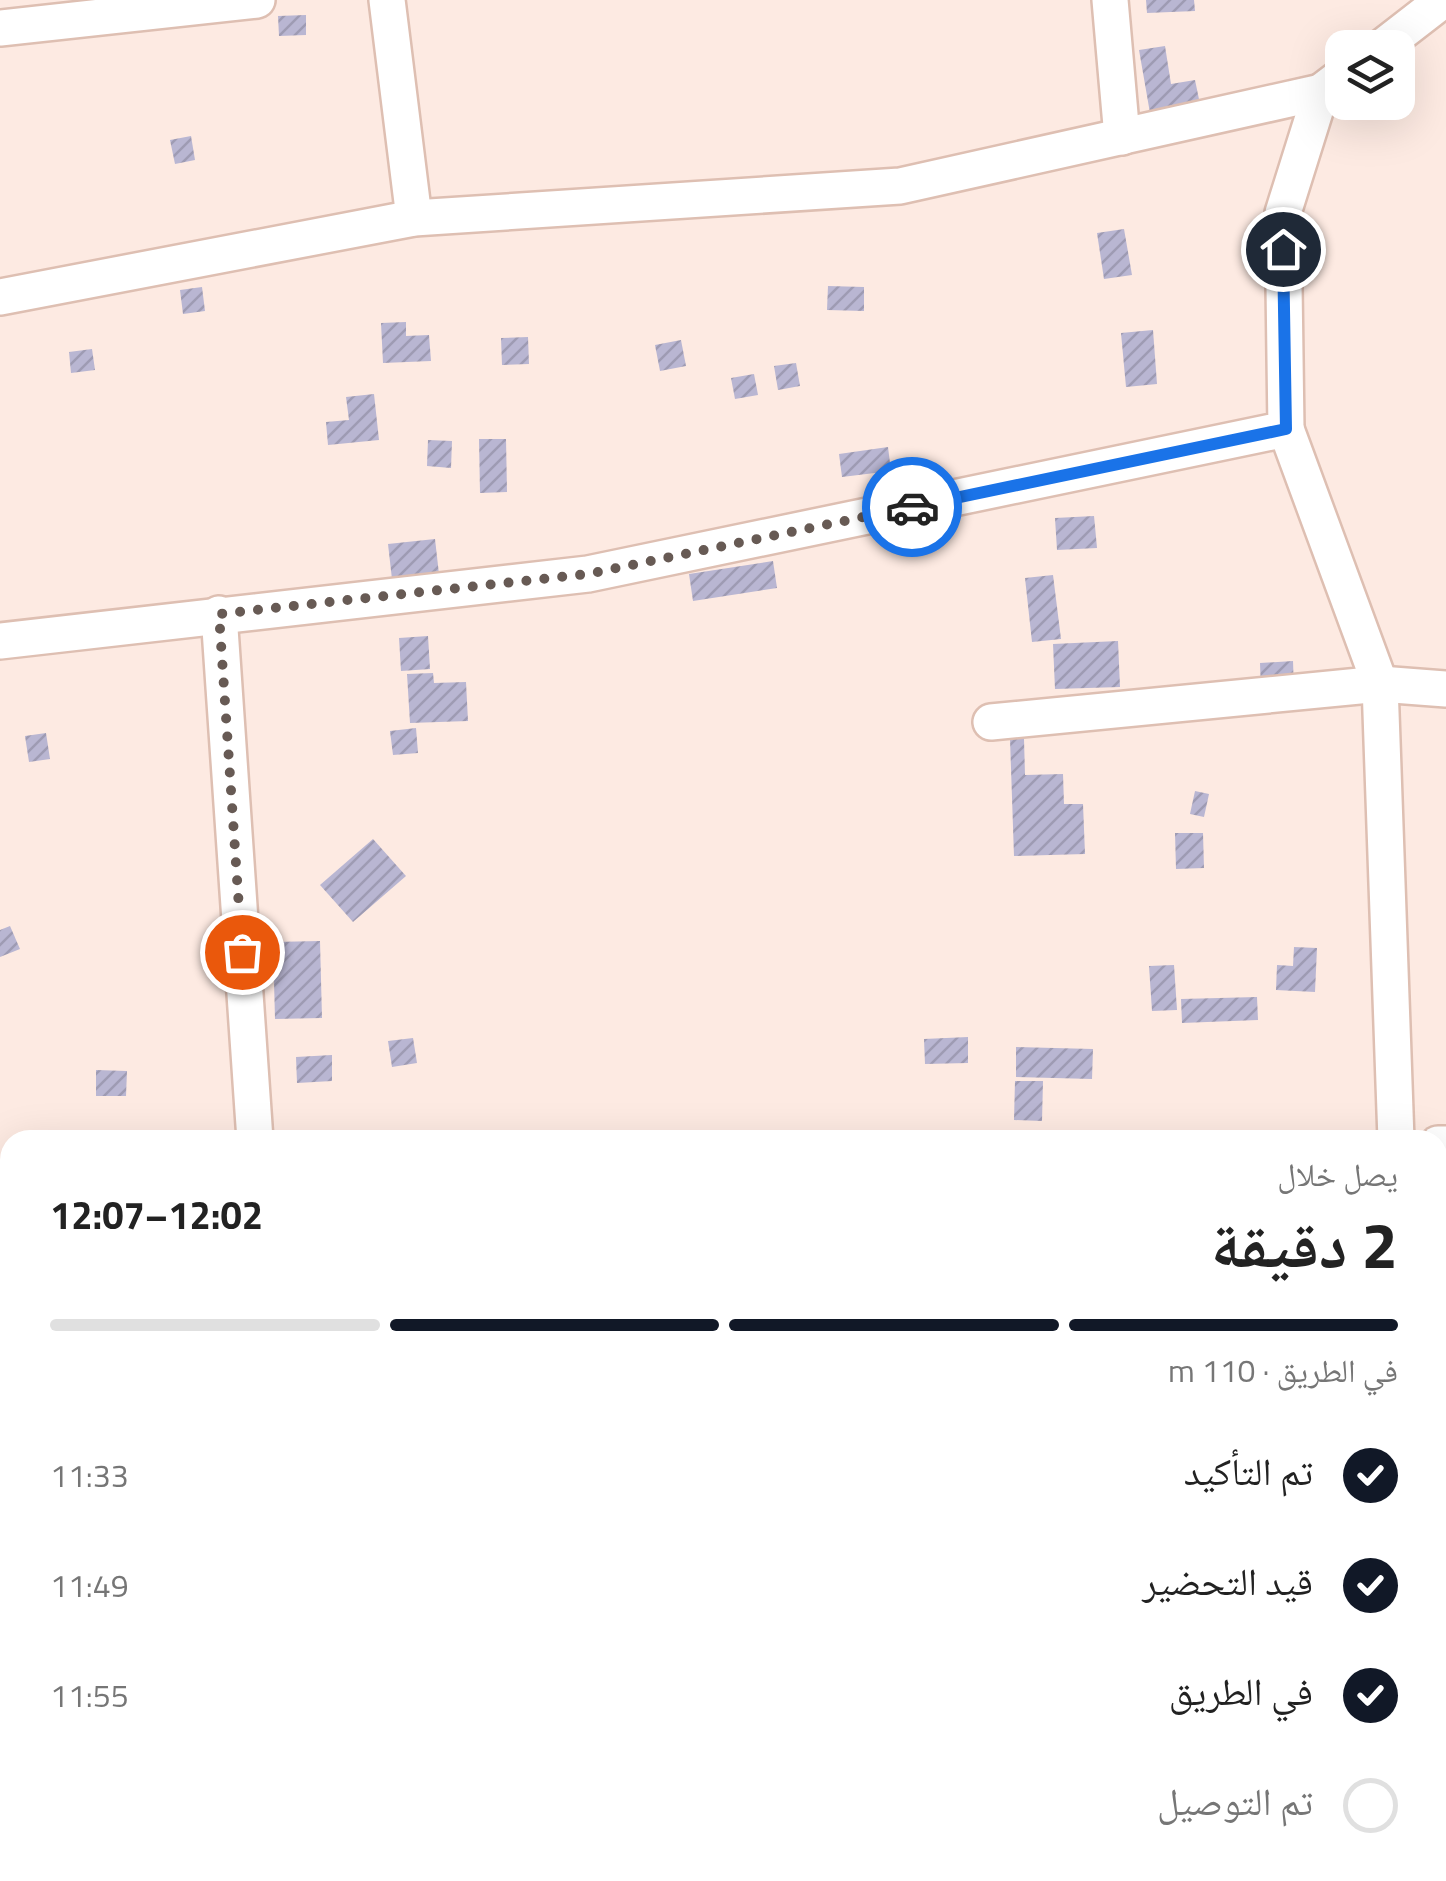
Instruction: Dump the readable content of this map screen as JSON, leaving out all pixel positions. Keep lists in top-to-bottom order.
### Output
{
  "page": {
    "heading": ["2 دقيقة", "يصل خلال", "12:02–12:07"],
    "bar": "في الطريق · 110 m",
    "list": [
      ["تم التأكيد", "11:33"],
      ["قيد التحضير", "11:49"],
      ["في الطريق", "11:55"],
      "تم التوصيل"
    ]
  }
}
